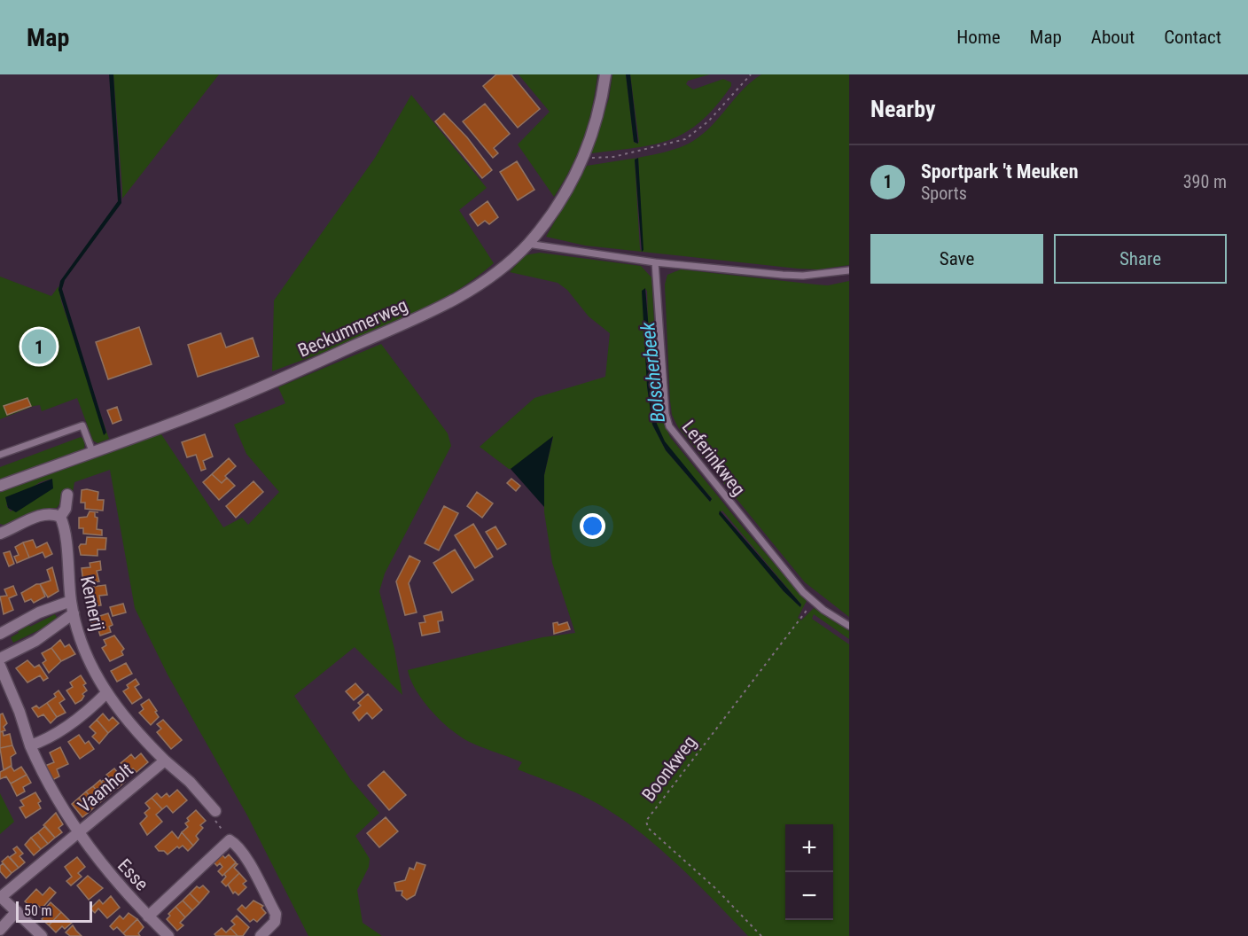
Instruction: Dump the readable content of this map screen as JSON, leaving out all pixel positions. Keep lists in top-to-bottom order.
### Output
{
  "streets": {
    "street": [
      "Beckummerweg",
      "Kemerij",
      "Vaanholt",
      "Esse"
    ],
    "lane": ["Leferinkweg"],
    "path": ["Boonkweg"]
  },
  "crossings": [
    ["Leferinkweg", "Boonkweg"],
    ["Kemerij", "Vaanholt"],
    ["Vaanholt", "Esse"]
  ],
  "water": ["Bolscherbeek"],
  "scale_bar": "50 m",
  "page": {
    "header": "Map",
    "nav": [
      "Home",
      "Map",
      "About",
      "Contact"
    ],
    "heading": "Nearby",
    "list": [
      {
        "mark": "1",
        "name": "Sportpark 't Meuken",
        "note": "Sports",
        "value": "390 m"
      }
    ],
    "buttons": ["Save", "Share"],
    "pins": "1",
    "map_buttons": ["+", "−"],
    "scale": "50 m"
  }
}
